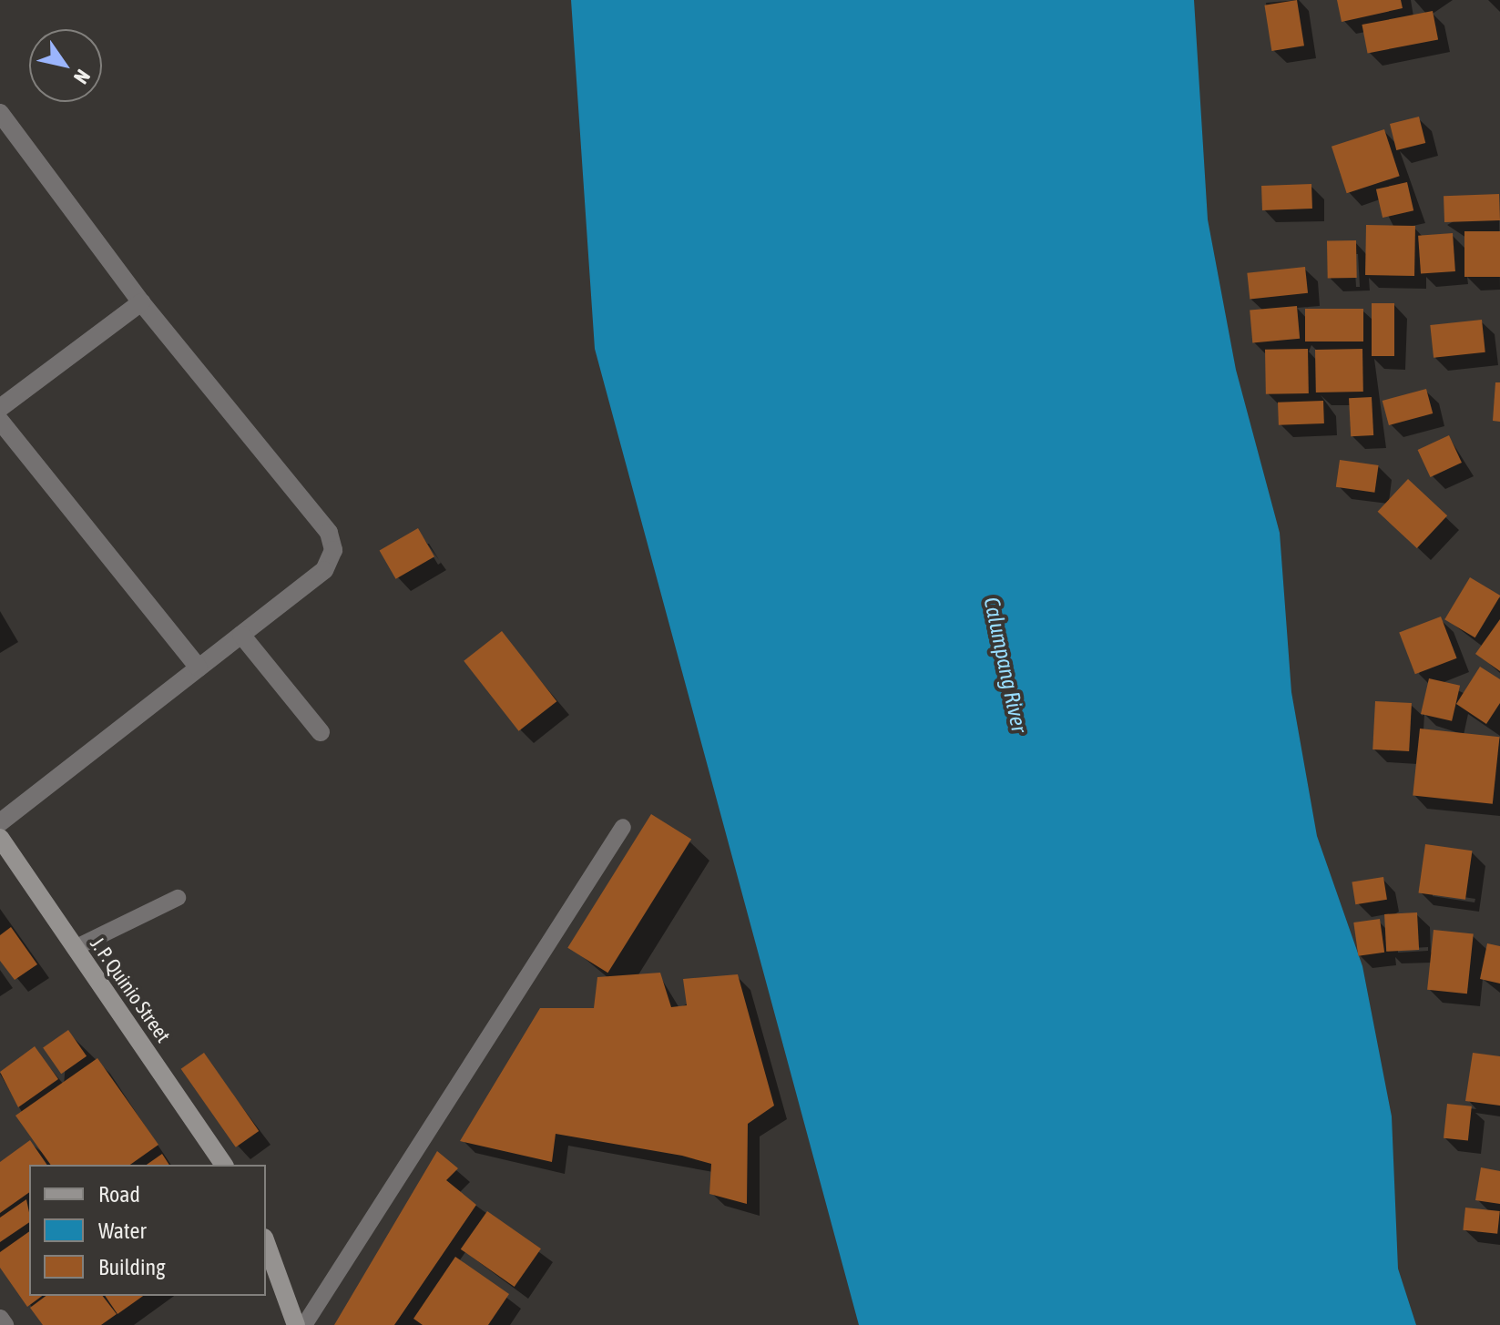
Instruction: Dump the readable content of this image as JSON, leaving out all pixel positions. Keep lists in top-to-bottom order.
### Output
{
  "streets": {
    "street": ["J. P. Quinio Street"]
  },
  "water": ["Calumpang River"],
  "legend": ["Road", "Water", "Building"],
  "north": "bottom right"
}
